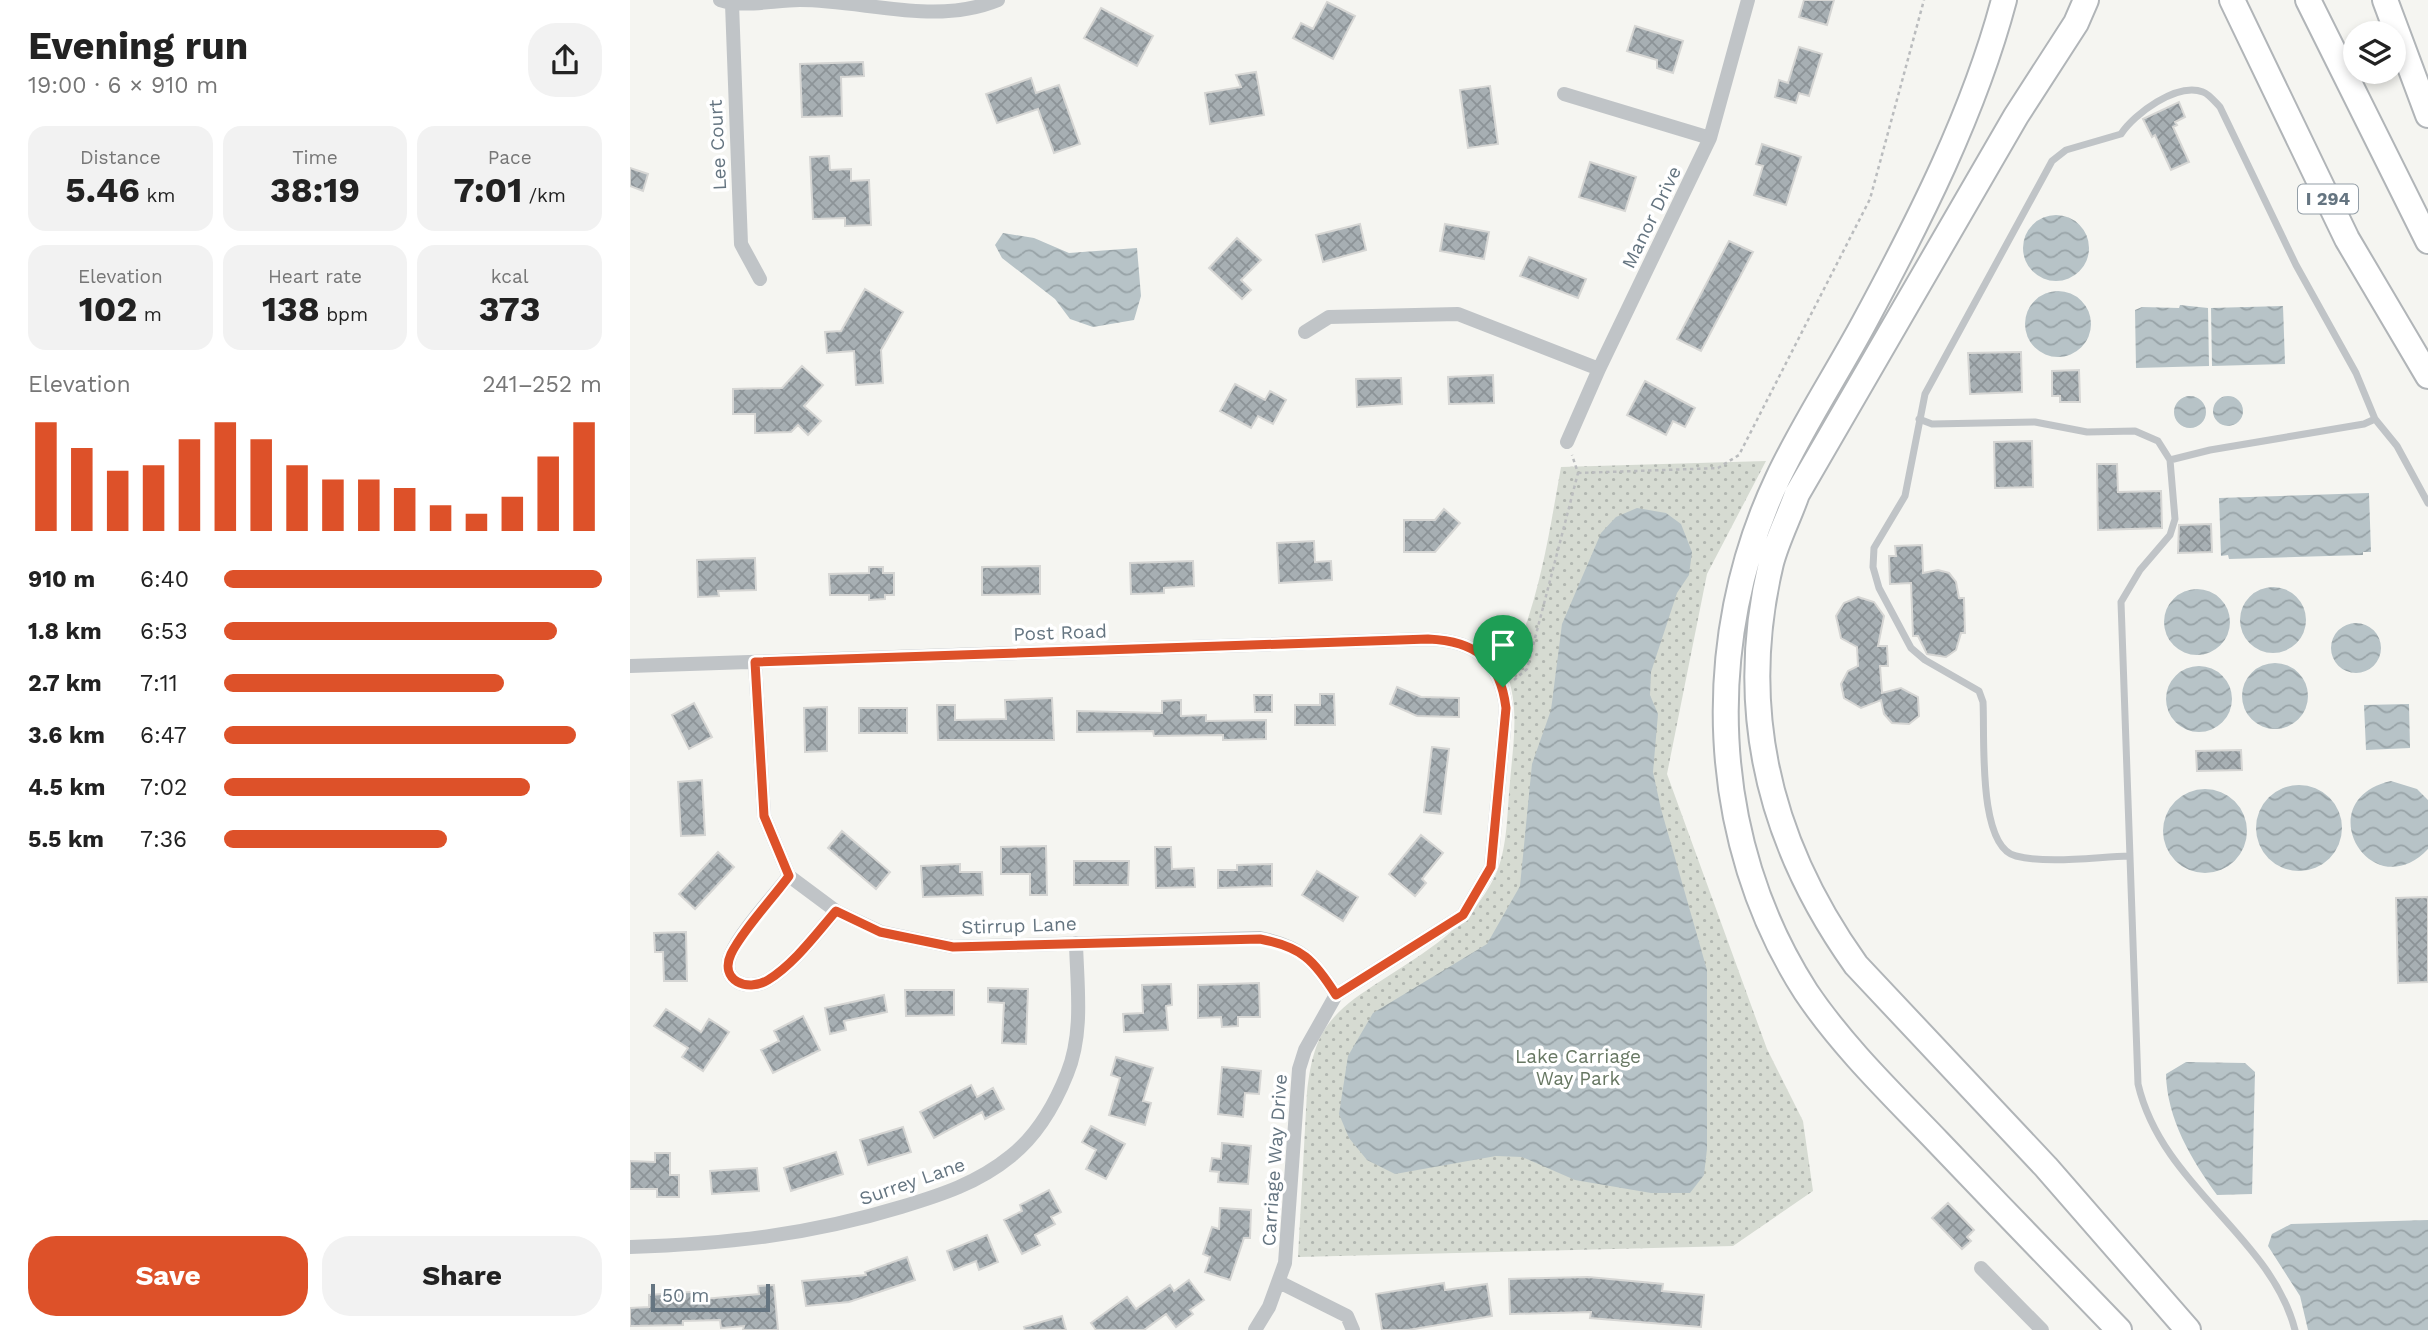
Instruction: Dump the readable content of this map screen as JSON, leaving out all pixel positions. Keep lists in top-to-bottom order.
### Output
{
  "streets": {
    "highway": ["I 294"],
    "street": [
      "Lee Court",
      "Manor Drive",
      "Post Road",
      "Stirrup Lane",
      "Carriage Way Drive",
      "Surrey Lane"
    ]
  },
  "crossings": [
    ["Post Road", "Carriage Way Drive"],
    ["Stirrup Lane", "Carriage Way Drive"],
    ["Stirrup Lane", "Surrey Lane"]
  ],
  "parks": ["Lake Carriage Way Park"],
  "scale_bar": "50 m",
  "page": {
    "heading": ["Evening run", "19:00 · 6 × 910 m"],
    "stats": [
      ["Distance", "5.46 km"],
      ["Time", "38:19"],
      ["Pace", "7:01 /km"],
      ["Elevation", "102 m"],
      ["Heart rate", "138 bpm"],
      ["kcal", "373"]
    ],
    "chart": ["Elevation", "241–252 m"],
    "list": [
      {
        "name": "910 m",
        "note": "6:40"
      },
      {
        "name": "1.8 km",
        "note": "6:53"
      },
      {
        "name": "2.7 km",
        "note": "7:11"
      },
      {
        "name": "3.6 km",
        "note": "6:47"
      },
      {
        "name": "4.5 km",
        "note": "7:02"
      },
      {
        "name": "5.5 km",
        "note": "7:36"
      }
    ],
    "buttons": ["Save", "Share"],
    "scale": "50 m"
  }
}
